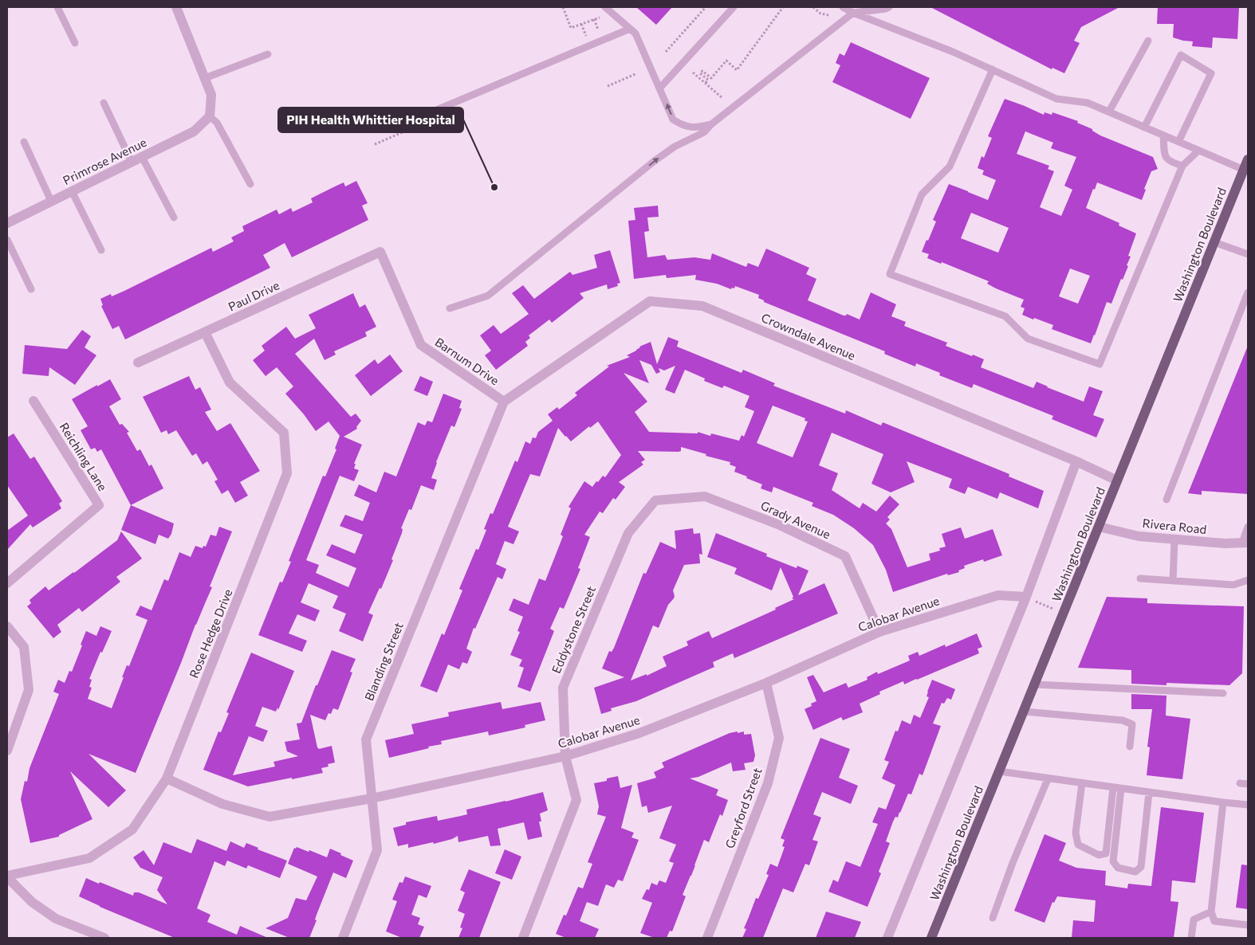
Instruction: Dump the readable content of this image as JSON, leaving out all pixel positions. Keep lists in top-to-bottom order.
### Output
{
  "streets": {
    "main road": ["Washington Boulevard"],
    "street": [
      "Primrose Avenue",
      "Paul Drive",
      "Crowndale Avenue",
      "Barnum Drive",
      "Reichling Lane",
      "Grady Avenue",
      "Rivera Road",
      "Calobar Avenue",
      "Eddystone Street",
      "Rose Hedge Drive",
      "Blanding Street",
      "Greyford Street"
    ]
  },
  "crossings": [
    ["Washington Boulevard", "Crowndale Avenue"],
    ["Washington Boulevard", "Rivera Road"],
    ["Paul Drive", "Barnum Drive"],
    ["Paul Drive", "Rose Hedge Drive"],
    ["Crowndale Avenue", "Barnum Drive"],
    ["Crowndale Avenue", "Blanding Street"],
    ["Barnum Drive", "Blanding Street"],
    ["Grady Avenue", "Calobar Avenue"],
    ["Grady Avenue", "Eddystone Street"],
    ["Calobar Avenue", "Eddystone Street"],
    ["Calobar Avenue", "Rose Hedge Drive"],
    ["Calobar Avenue", "Blanding Street"],
    ["Calobar Avenue", "Greyford Street"]
  ],
  "places": ["PIH Health Whittier Hospital"]
}
